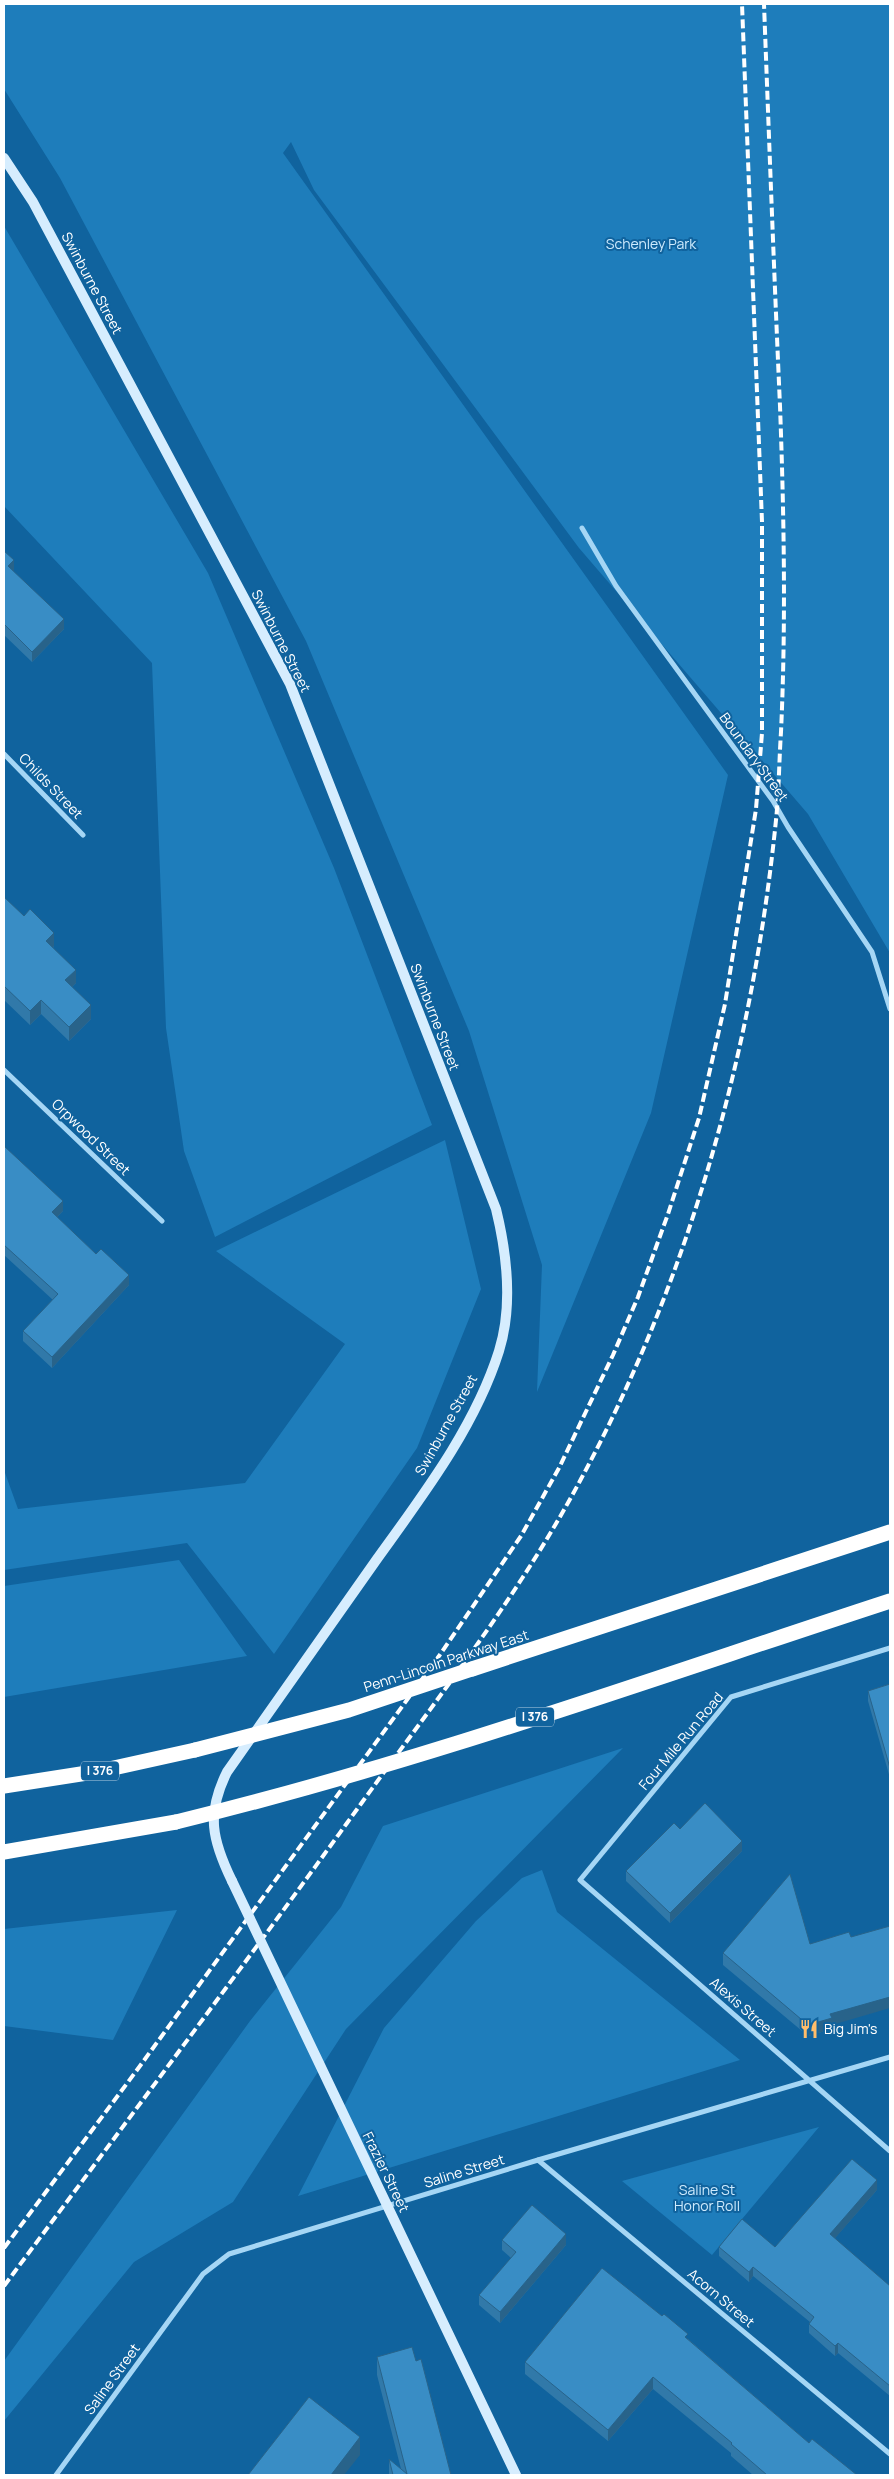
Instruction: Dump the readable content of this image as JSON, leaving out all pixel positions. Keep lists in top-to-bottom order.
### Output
{
  "streets": {
    "highway": ["Penn-Lincoln Parkway East", "I 376"],
    "street": [
      "Swinburne Street",
      "Boundary Street",
      "Childs Street",
      "Orpwood Street",
      "Four Mile Run Road",
      "Alexis Street",
      "Saline Street",
      "Frazier Street",
      "Acorn Street"
    ]
  },
  "crossings": [
    ["Swinburne Street", "Frazier Street"],
    ["Four Mile Run Road", "Alexis Street"],
    ["Alexis Street", "Saline Street"],
    ["Saline Street", "Acorn Street"]
  ],
  "parks": ["Schenley Park", "Saline St Honor Roll"],
  "places": {
    "restaurant": ["Big Jim's"]
  }
}
